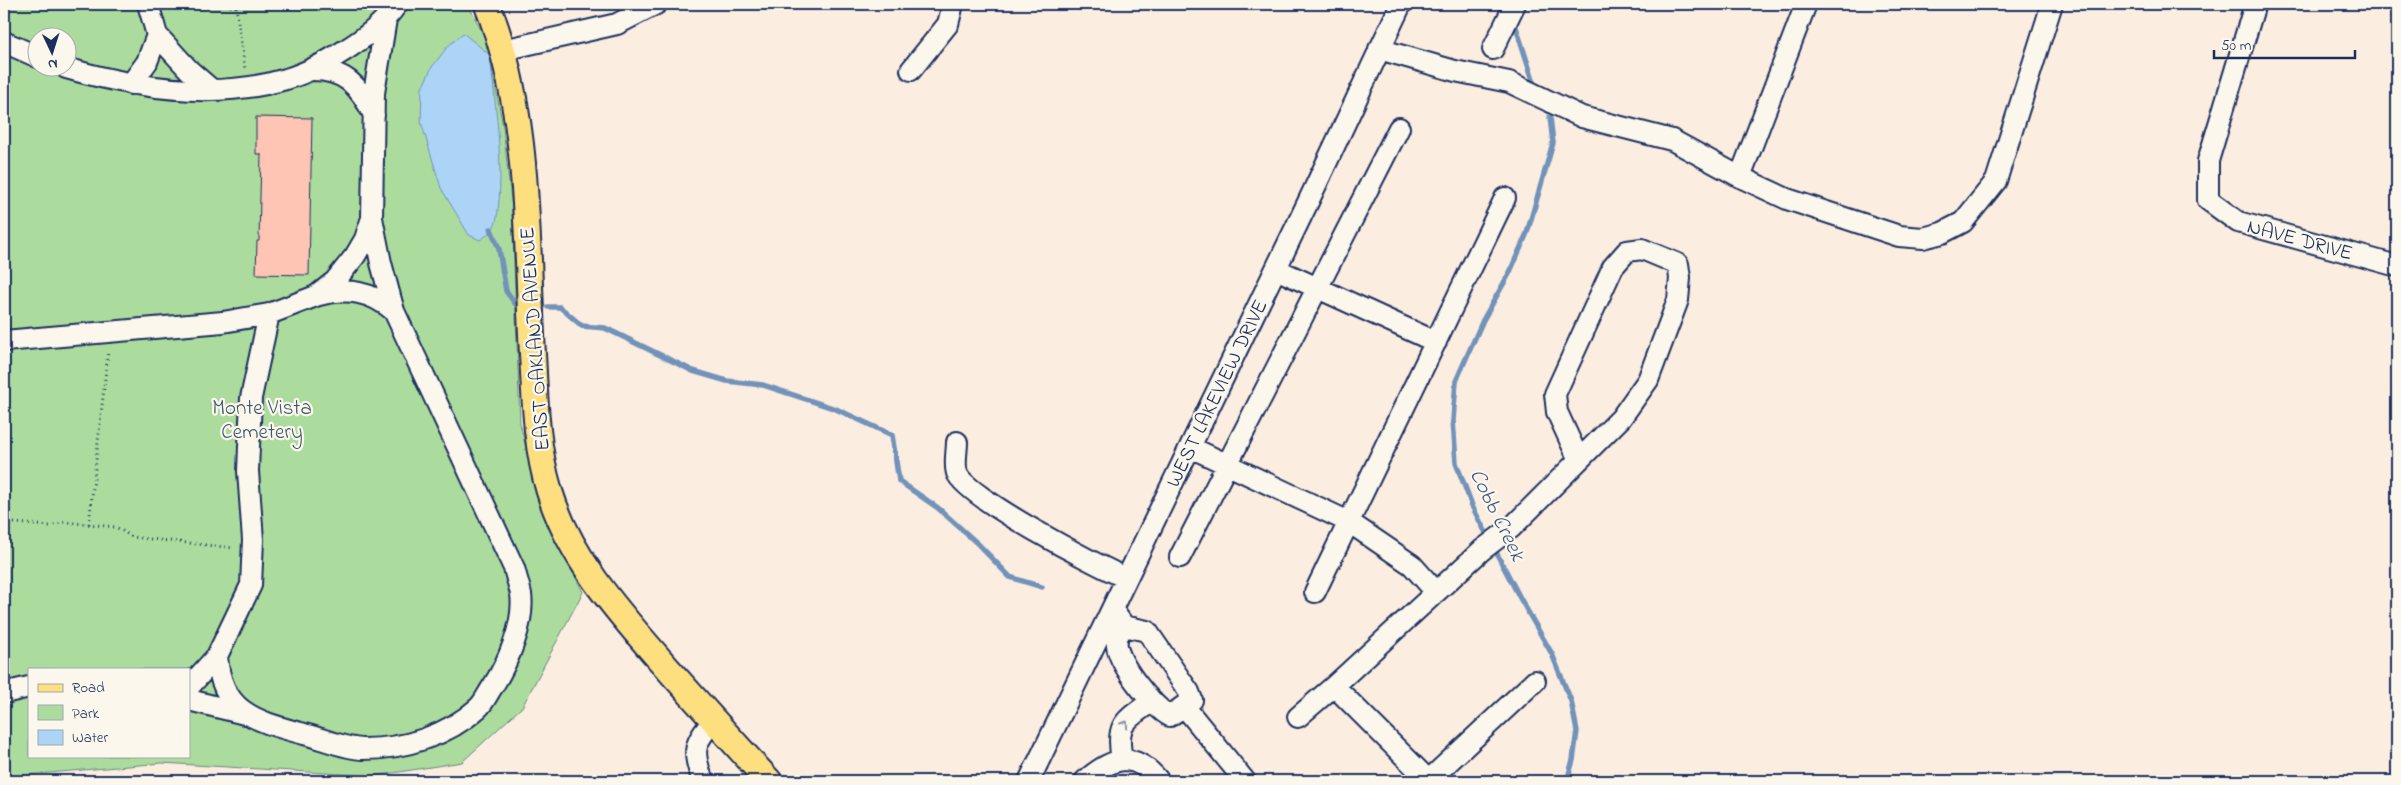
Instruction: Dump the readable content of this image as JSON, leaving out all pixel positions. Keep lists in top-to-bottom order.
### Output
{
  "streets": {
    "main road": ["EAST OAKLAND AVENUE"],
    "street": ["NAVE DRIVE", "WEST LAKEVIEW DRIVE"]
  },
  "water": ["Cobb Creek"],
  "parks": ["Monte Vista Cemetery"],
  "legend": ["Road", "Park", "Water"],
  "scale_bar": "50 m",
  "north": "bottom"
}
